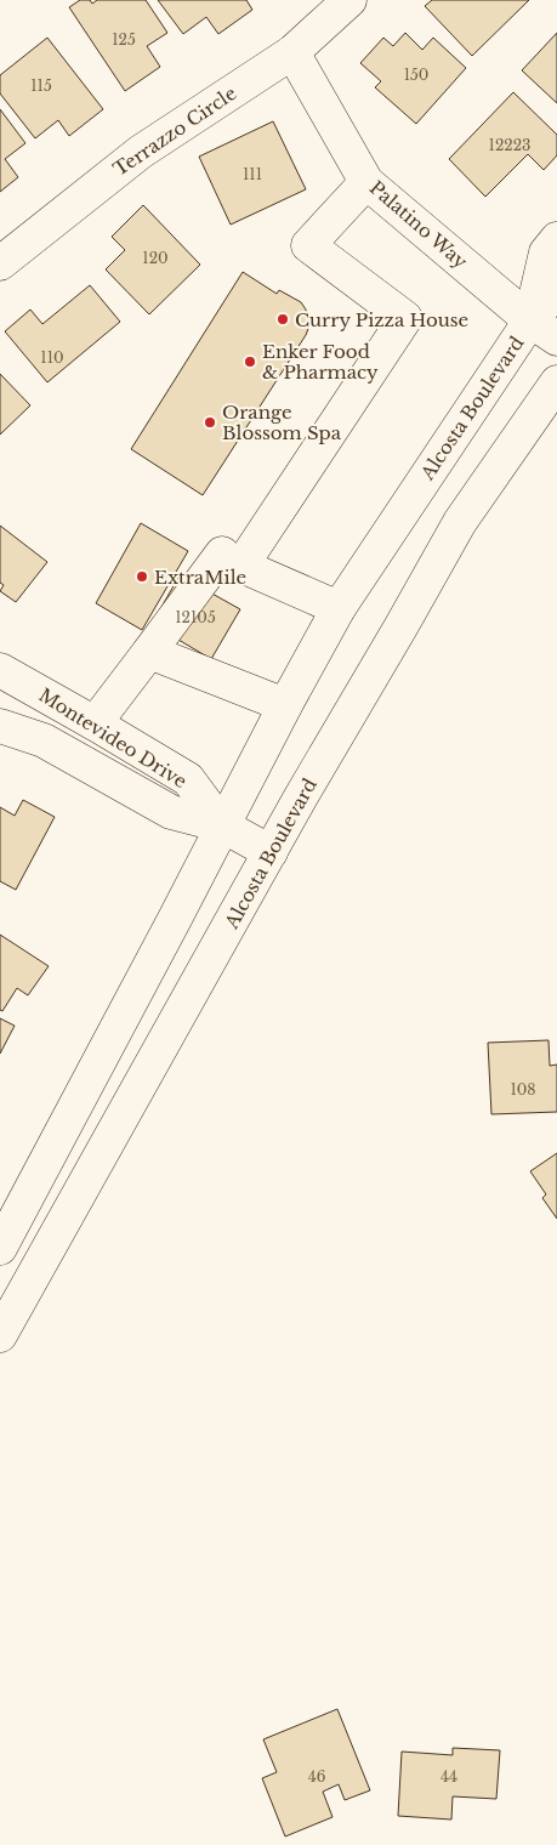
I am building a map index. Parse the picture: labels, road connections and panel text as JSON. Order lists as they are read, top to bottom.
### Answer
{
  "streets": {
    "main road": [
      "Terrazzo Circle",
      "Palatino Way",
      "Alcosta Boulevard",
      "Montevideo Drive"
    ]
  },
  "crossings": [
    ["Terrazzo Circle", "Palatino Way"],
    ["Palatino Way", "Alcosta Boulevard"],
    ["Alcosta Boulevard", "Montevideo Drive"]
  ],
  "places": [
    "Curry Pizza House",
    "Enker Food & Pharmacy",
    "Orange Blossom Spa",
    "ExtraMile"
  ],
  "house_numbers": [
    "125",
    "150",
    "115",
    "12223",
    "111",
    "120",
    "110",
    "12105",
    "108",
    "46",
    "44"
  ]
}
